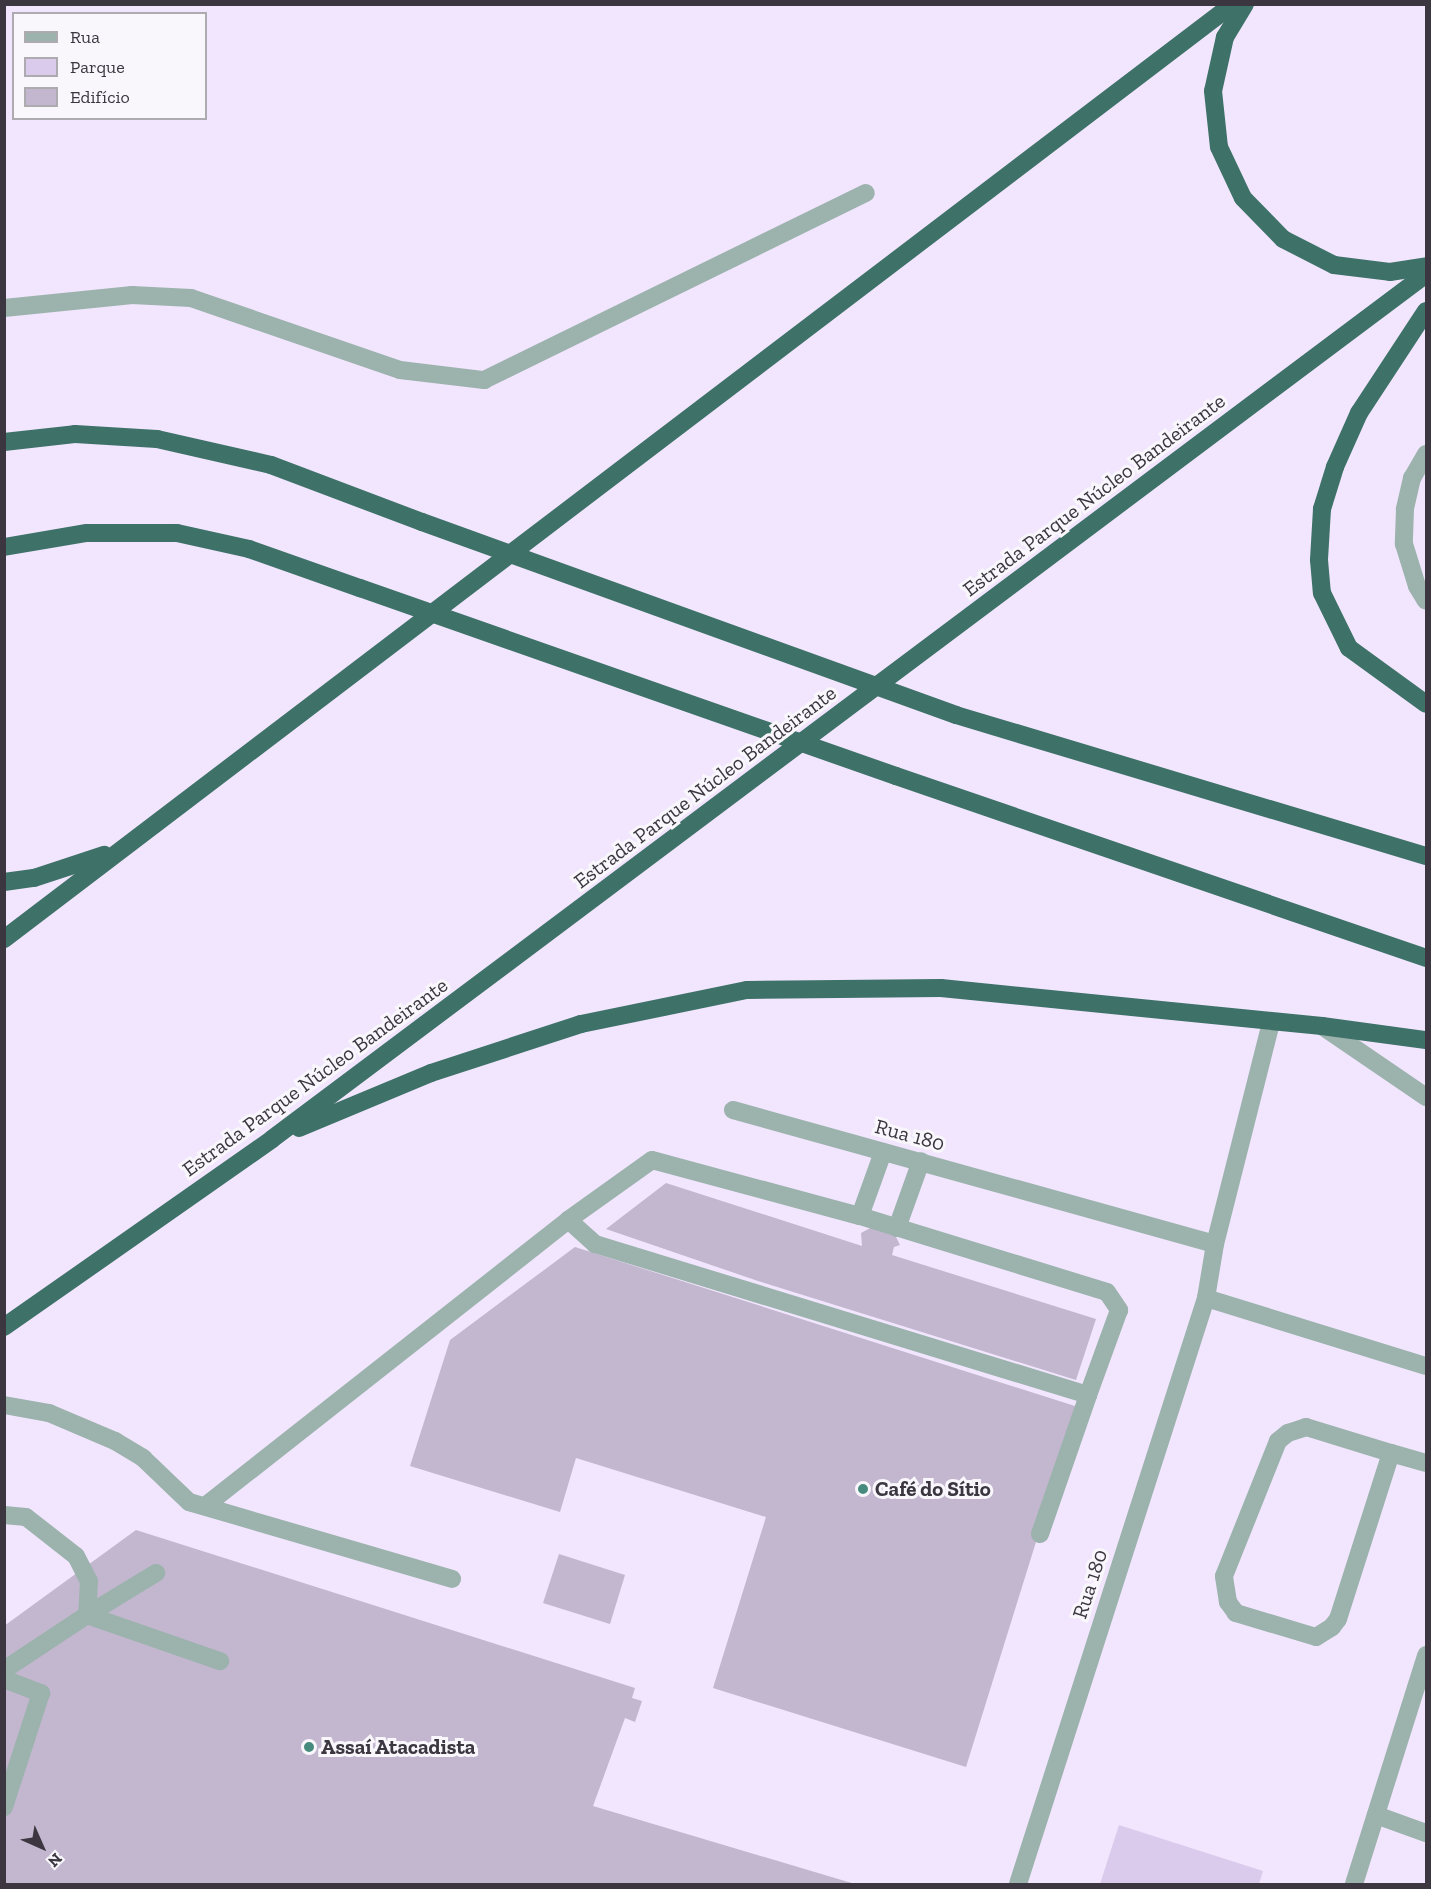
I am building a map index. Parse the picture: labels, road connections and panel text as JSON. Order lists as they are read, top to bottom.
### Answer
{
  "streets": {
    "highway": ["Estrada Parque Núcleo Bandeirante"],
    "street": ["Rua 180"]
  },
  "places": ["Café do Sítio", "Assaí Atacadista"],
  "legend": ["Rua", "Parque", "Edifício"],
  "north": "bottom right"
}
